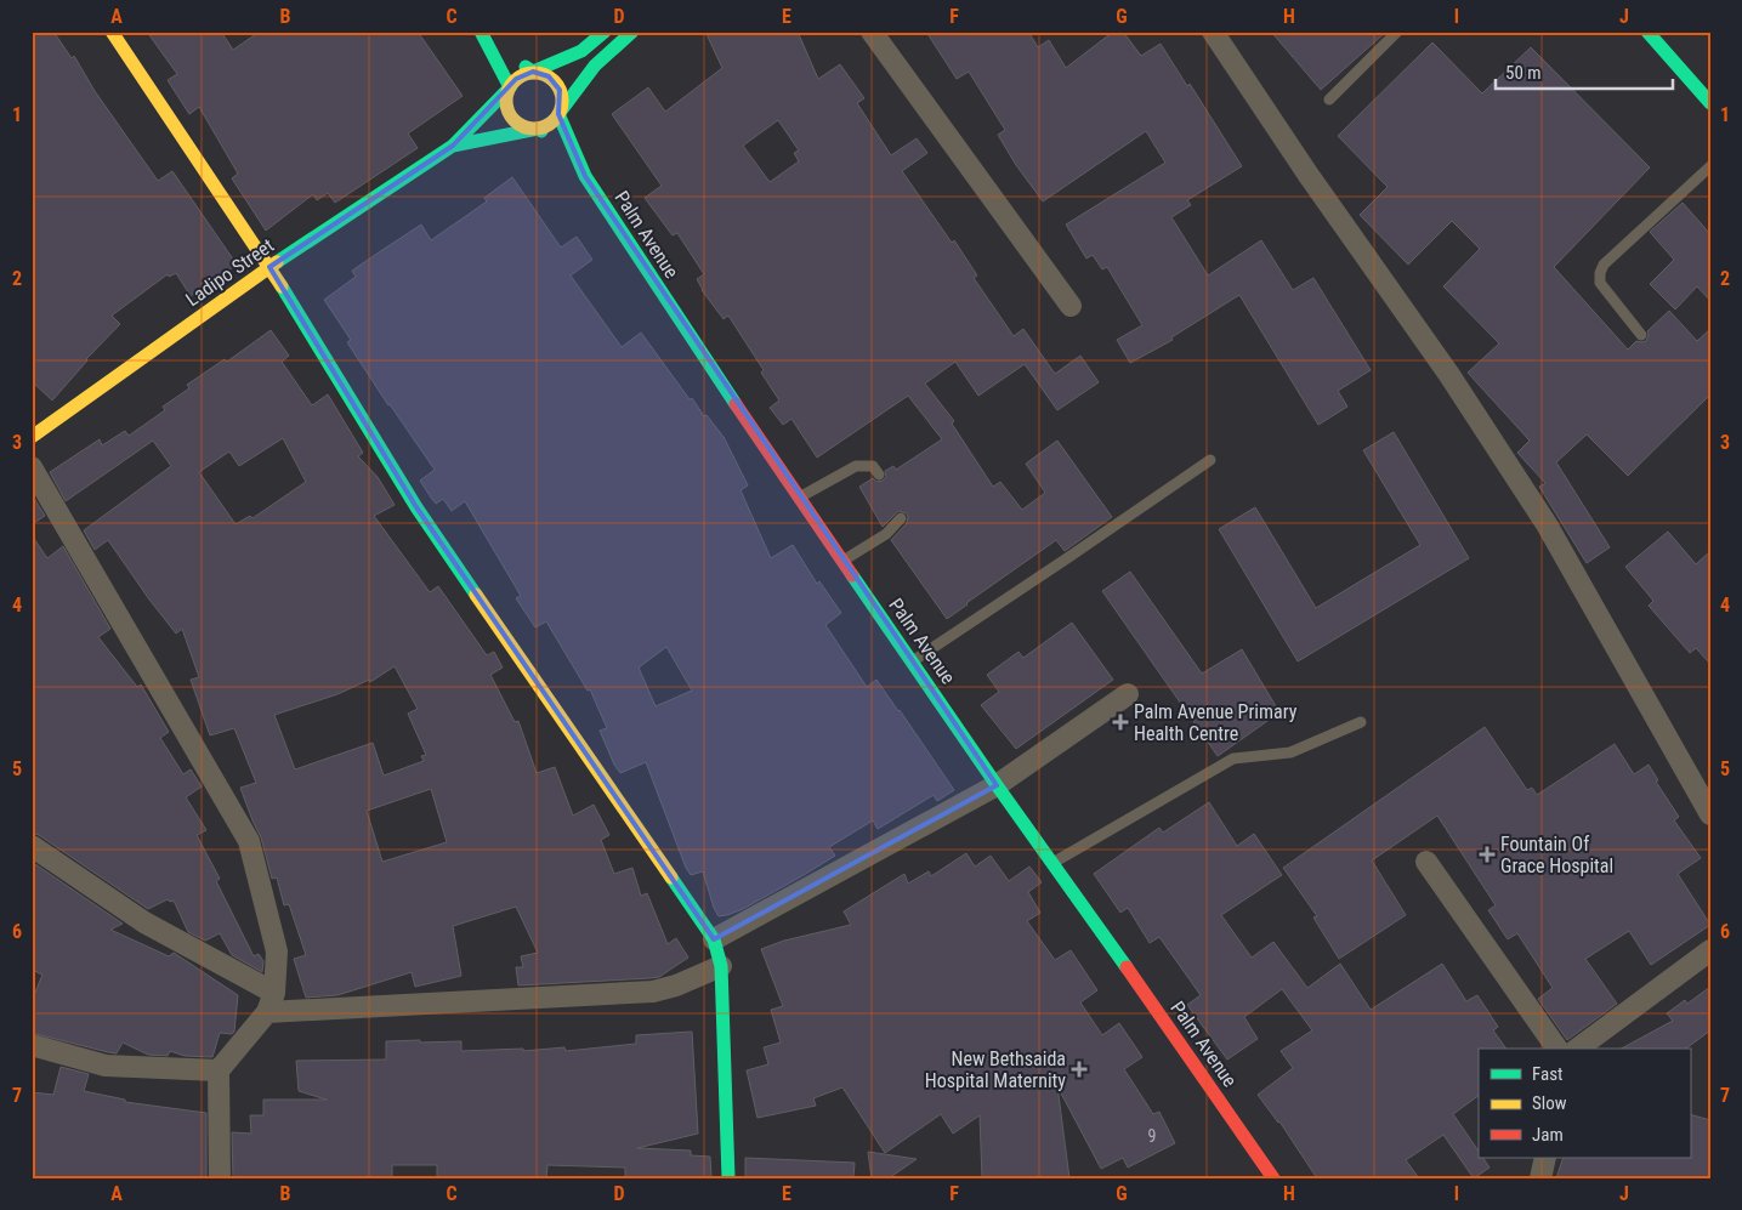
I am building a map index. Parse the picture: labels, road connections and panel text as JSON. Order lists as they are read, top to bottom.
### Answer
{
  "streets": {
    "street": ["Palm Avenue", "Ladipo Street"]
  },
  "crossings": [
    ["Palm Avenue", "Ladipo Street"]
  ],
  "places": {
    "health": ["Palm Avenue Primary Health Centre", "Fountain Of Grace Hospital", "New Bethsaida Hospital Maternity"]
  },
  "house_numbers": ["9"],
  "legend": ["Fast", "Slow", "Jam"],
  "scale_bar": "50 m",
  "grid": {
    "columns": [
      "A",
      "B",
      "C",
      "D",
      "E",
      "F",
      "G",
      "H",
      "I",
      "J"
    ],
    "rows": [
      "1",
      "2",
      "3",
      "4",
      "5",
      "6",
      "7"
    ]
  }
}
